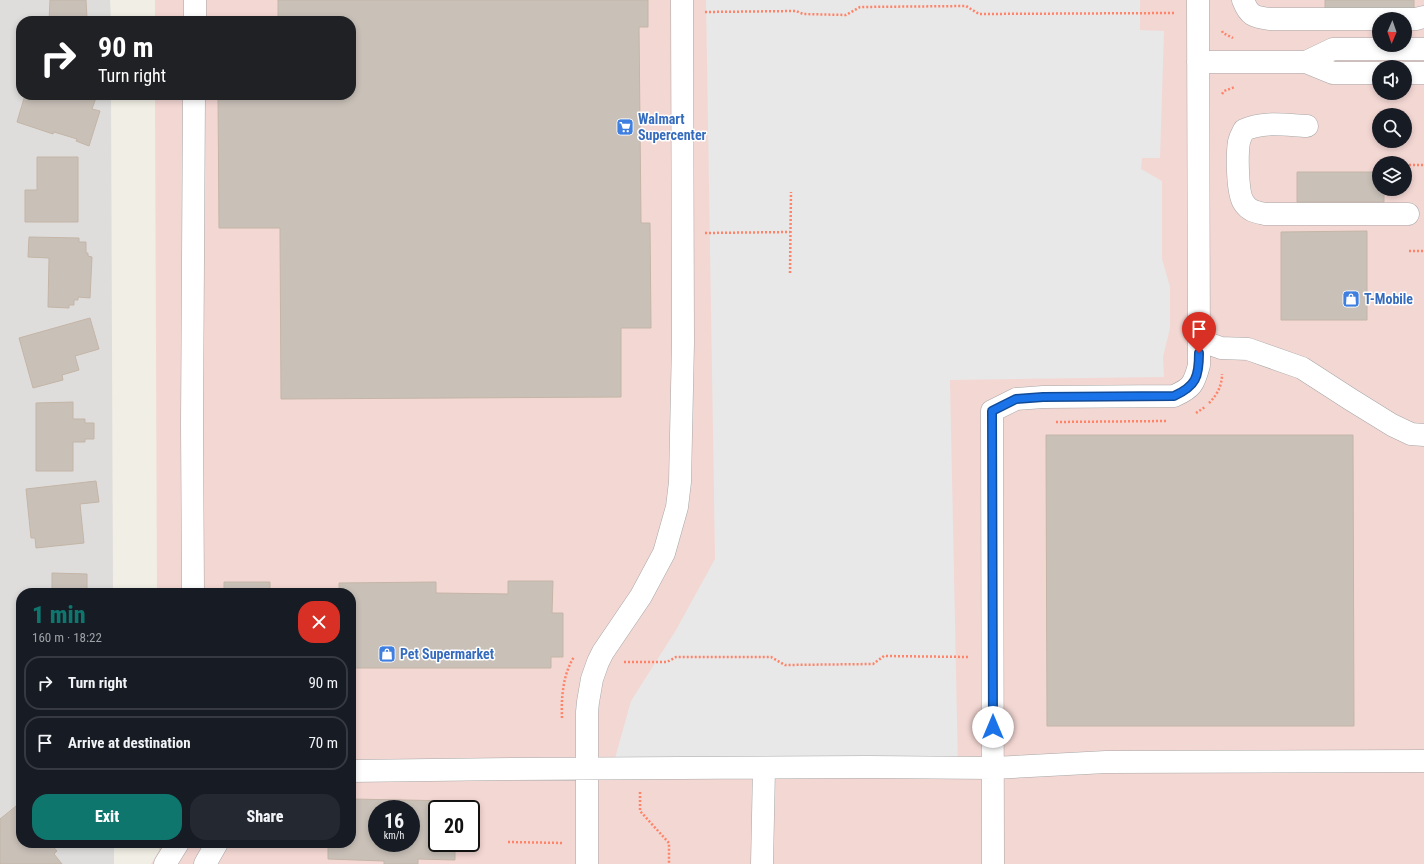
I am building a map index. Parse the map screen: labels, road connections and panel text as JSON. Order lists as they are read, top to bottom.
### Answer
{
  "places": {
    "supermarket": ["Walmart Supercenter"],
    "shop": ["T-Mobile", "Pet Supermarket"]
  },
  "north": "bottom",
  "page": {
    "turn": ["90 m", "Turn right"],
    "heading": ["1 min", "160 m · 18:22"],
    "list": [
      {
        "name": "Turn right",
        "value": "90 m"
      },
      {
        "name": "Arrive at destination",
        "value": "70 m"
      }
    ],
    "buttons": ["Exit", "Share"],
    "speed": "16 km/h",
    "limit": "20"
  }
}
